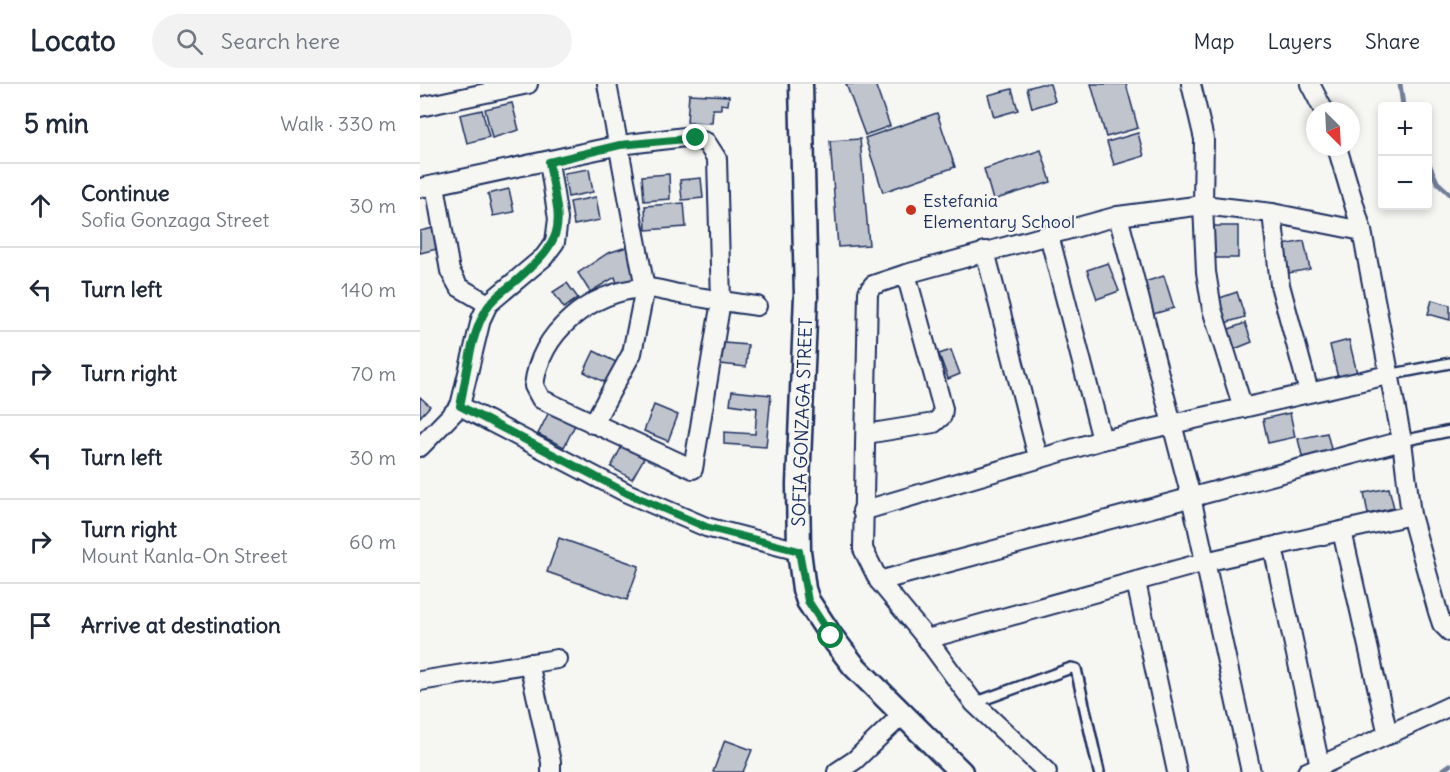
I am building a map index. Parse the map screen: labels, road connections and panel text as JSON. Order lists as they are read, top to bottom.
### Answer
{
  "streets": {
    "street": ["SOFIA GONZAGA STREET"]
  },
  "places": ["Estefania Elementary School"],
  "north": "bottom right",
  "page": {
    "header": "Locato",
    "search": "Search here",
    "nav": ["Map", "Layers", "Share"],
    "heading": ["5 min", "Walk · 330 m"],
    "map_buttons": ["+", "−"],
    "list": [
      ["Continue", "Sofia Gonzaga Street", "30 m"],
      ["Turn left", "140 m"],
      ["Turn right", "70 m"],
      ["Turn left", "30 m"],
      ["Turn right", "Mount Kanla-On Street", "60 m"],
      "Arrive at destination"
    ]
  }
}
